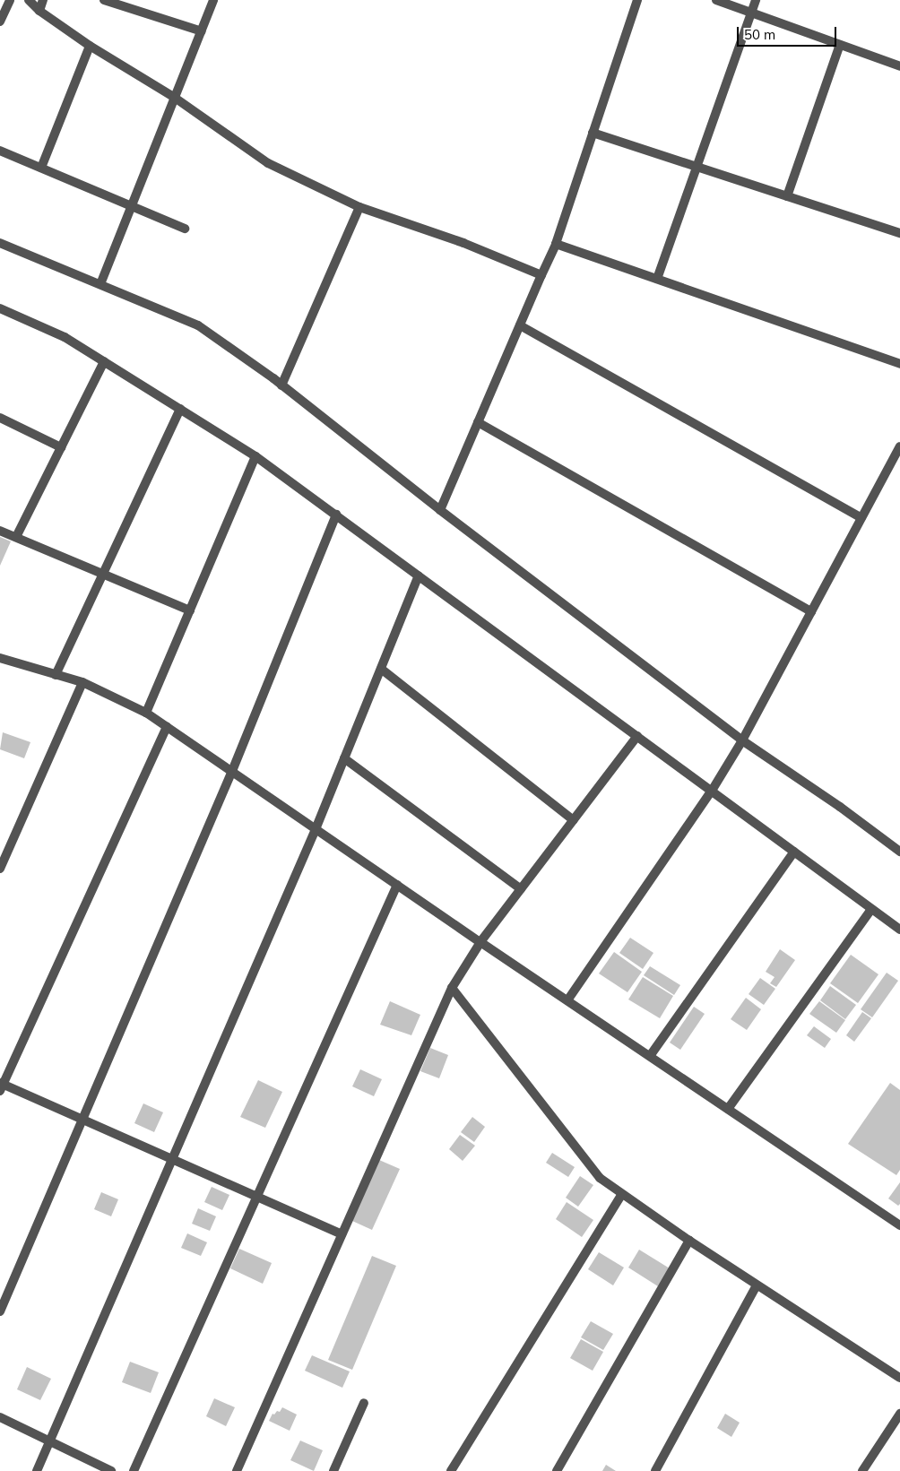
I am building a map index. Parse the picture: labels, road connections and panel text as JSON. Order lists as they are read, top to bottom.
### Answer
{
  "scale_bar": "50 m"
}
